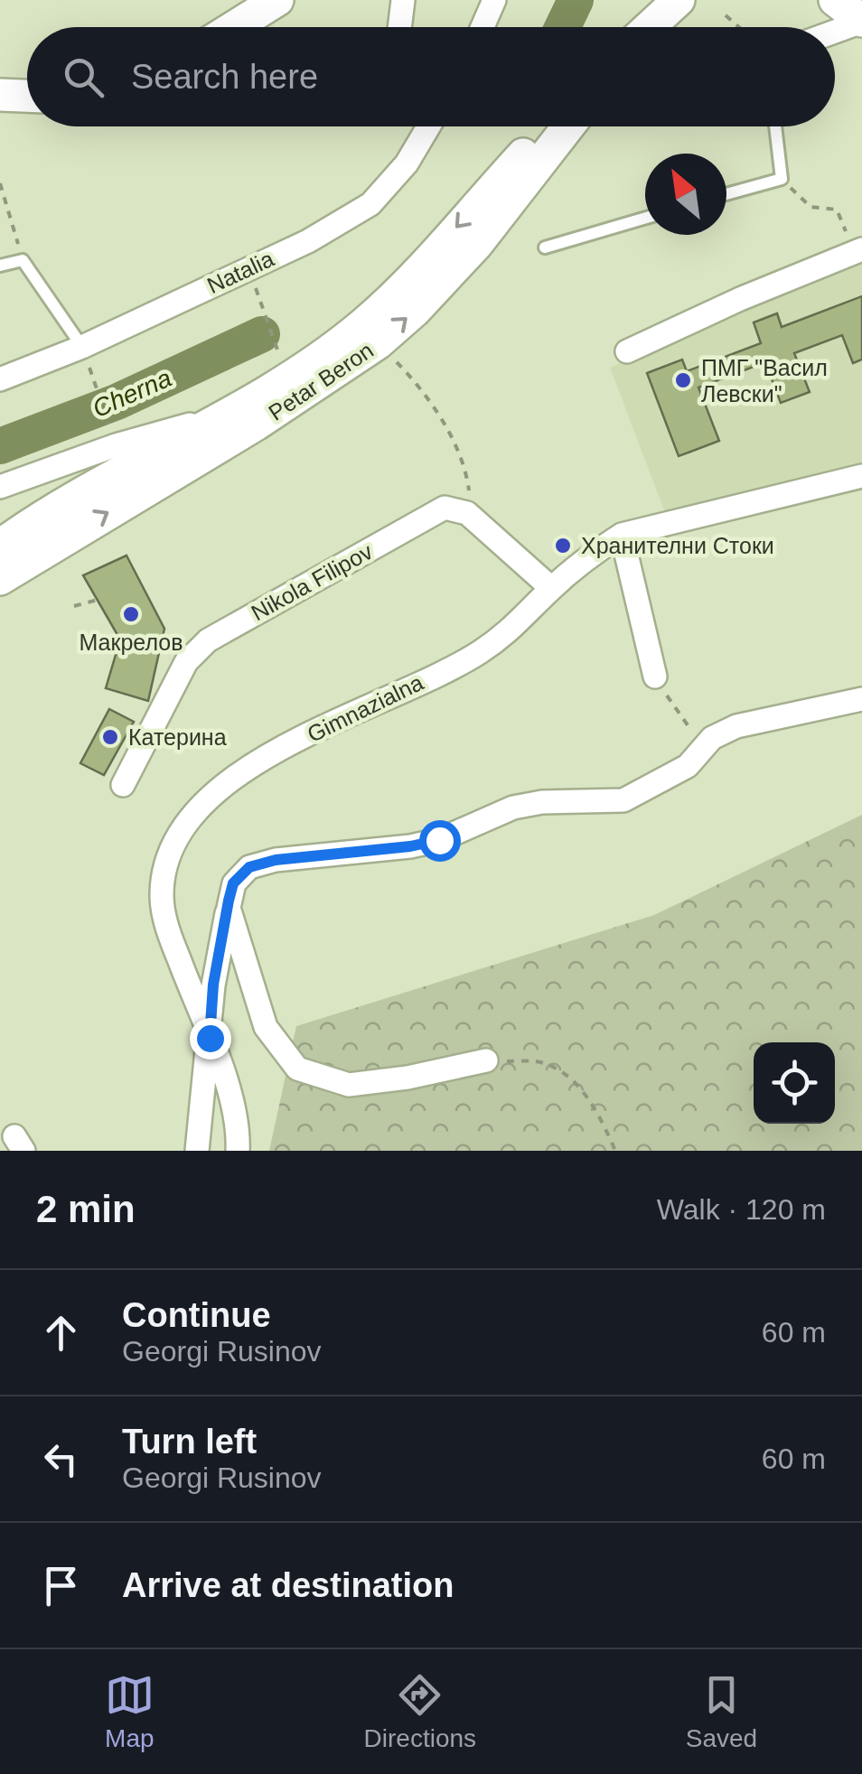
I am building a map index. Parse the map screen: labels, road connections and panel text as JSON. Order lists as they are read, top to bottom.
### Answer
{
  "streets": {
    "main road": ["Petar Beron"],
    "street": ["Natalia", "Nikola Filipov", "Gimnazialna"]
  },
  "water": ["Cherna"],
  "places": [
    "ПМГ \"Васил Левски\"",
    "Хранителни Стоки",
    "Макрелов",
    "Катерина"
  ],
  "north": "top left",
  "page": {
    "search": "Search here",
    "heading": ["2 min", "Walk · 120 m"],
    "list": [
      ["Continue", "Georgi Rusinov", "60 m"],
      ["Turn left", "Georgi Rusinov", "60 m"],
      "Arrive at destination"
    ],
    "nav": ["Map", "Directions", "Saved"]
  }
}
